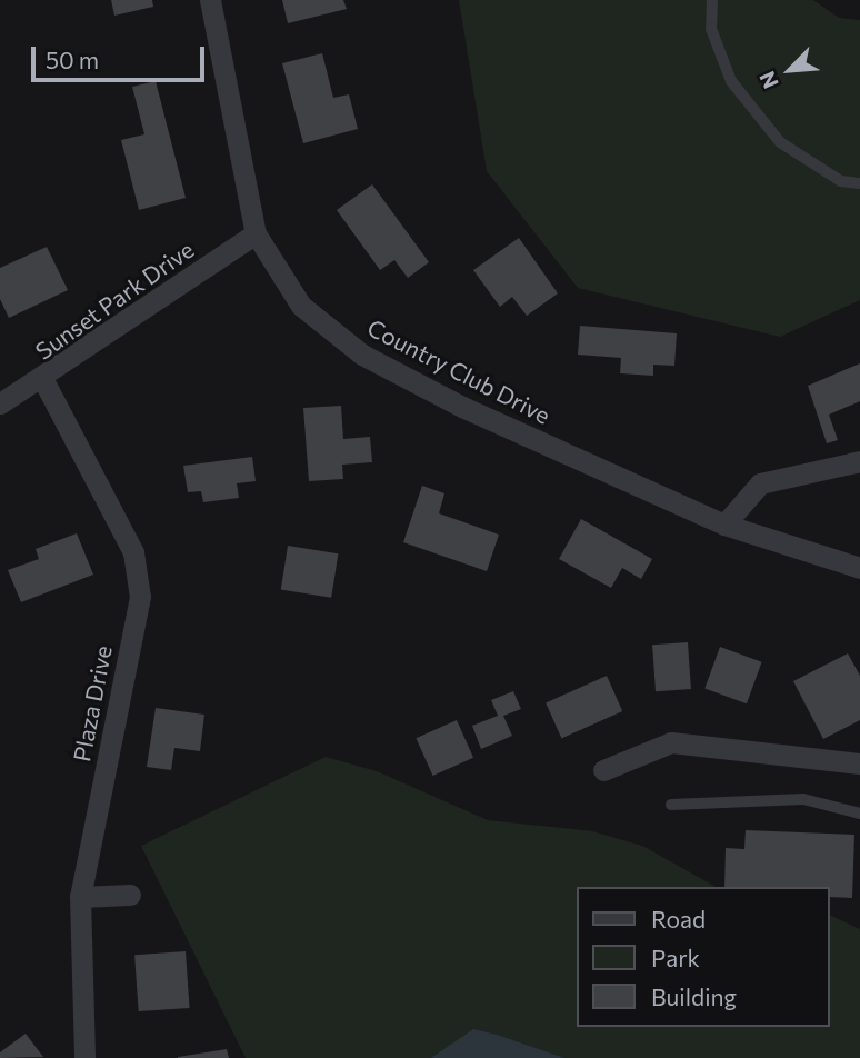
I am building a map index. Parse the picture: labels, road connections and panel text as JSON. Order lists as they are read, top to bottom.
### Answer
{
  "streets": {
    "street": ["Sunset Park Drive", "Country Club Drive", "Plaza Drive"]
  },
  "crossings": [
    ["Sunset Park Drive", "Country Club Drive"],
    ["Sunset Park Drive", "Plaza Drive"]
  ],
  "legend": ["Road", "Park", "Building"],
  "scale_bar": "50 m",
  "north": "bottom left"
}
